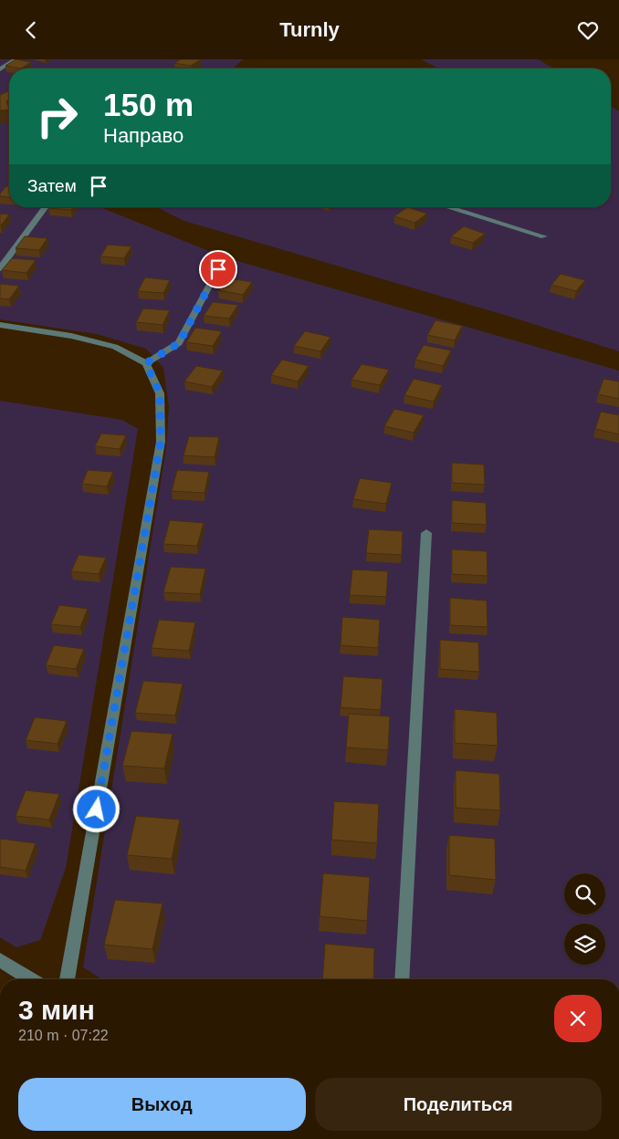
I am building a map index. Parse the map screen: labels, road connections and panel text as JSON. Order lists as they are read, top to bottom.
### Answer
{
  "page": {
    "header": "Turnly",
    "turn": ["150 m", "Направо"],
    "then": "Затем",
    "heading": ["3 мин", "210 m · 07:22"],
    "buttons": ["Выход", "Поделиться"]
  }
}
